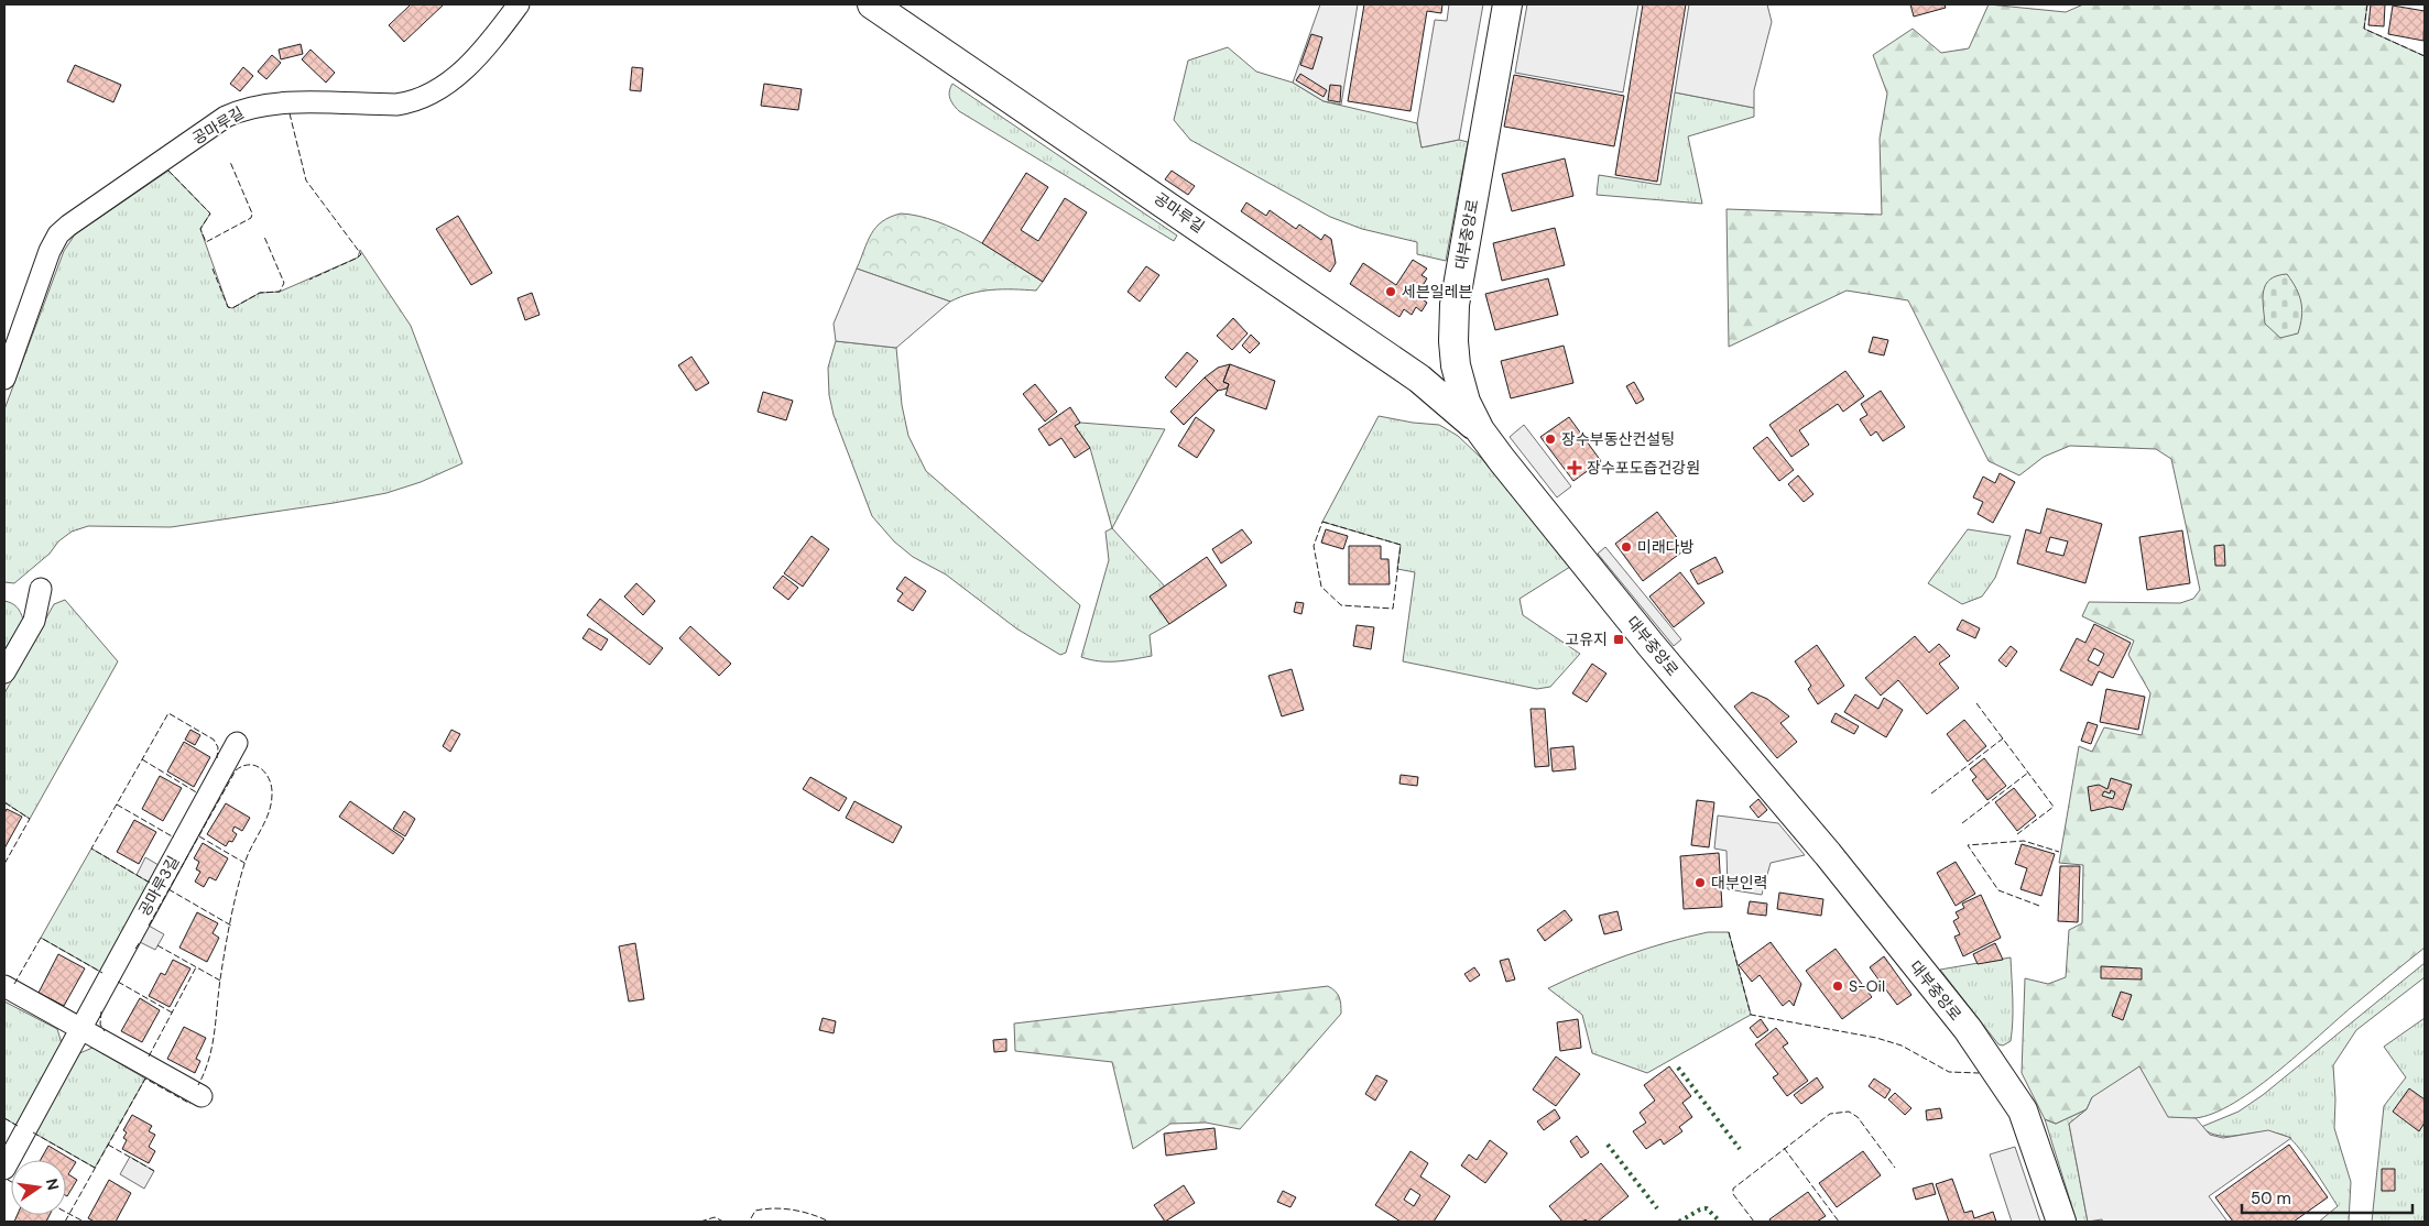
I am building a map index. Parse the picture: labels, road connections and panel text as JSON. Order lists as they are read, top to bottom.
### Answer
{
  "streets": {
    "street": ["공마루길", "대부중앙로", "공마루3길"]
  },
  "crossings": [
    ["공마루길", "대부중앙로"]
  ],
  "places": {
    "other": [
      "세븐일레븐",
      "장수부동산컨설팅",
      "미래다방",
      "대부인력",
      "S-Oil"
    ],
    "health": ["장수포도즙건강원"],
    "transit": ["고유지"]
  },
  "scale_bar": "50 m",
  "north": "right"
}
